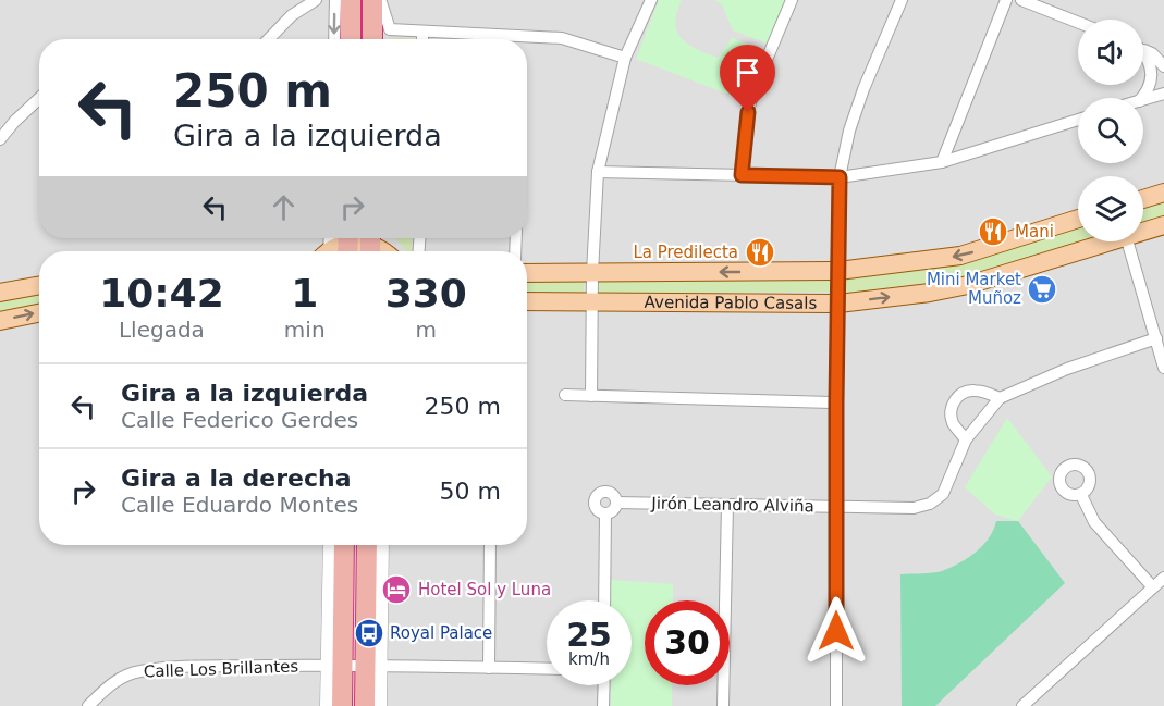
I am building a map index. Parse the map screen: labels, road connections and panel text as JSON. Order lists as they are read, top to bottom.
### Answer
{
  "streets": {
    "main road": ["Avenida Pablo Casals"],
    "street": ["Jirón Leandro Alviña", "Calle Los Brillantes"]
  },
  "places": {
    "restaurant": ["Mani", "La Predilecta"],
    "supermarket": ["Mini Market Muñoz"],
    "hotel": ["Hotel Sol y Luna"],
    "bus stop": ["Royal Palace"]
  },
  "page": {
    "turn": ["250 m", "Gira a la izquierda"],
    "eta": [
      "10:42",
      "Llegada",
      "1",
      "min",
      "330",
      "m"
    ],
    "list": [
      {
        "name": "Gira a la izquierda",
        "note": "Calle Federico Gerdes",
        "value": "250 m"
      },
      {
        "name": "Gira a la derecha",
        "note": "Calle Eduardo Montes",
        "value": "50 m"
      }
    ],
    "speed": "25 km/h",
    "limit": "30"
  }
}
